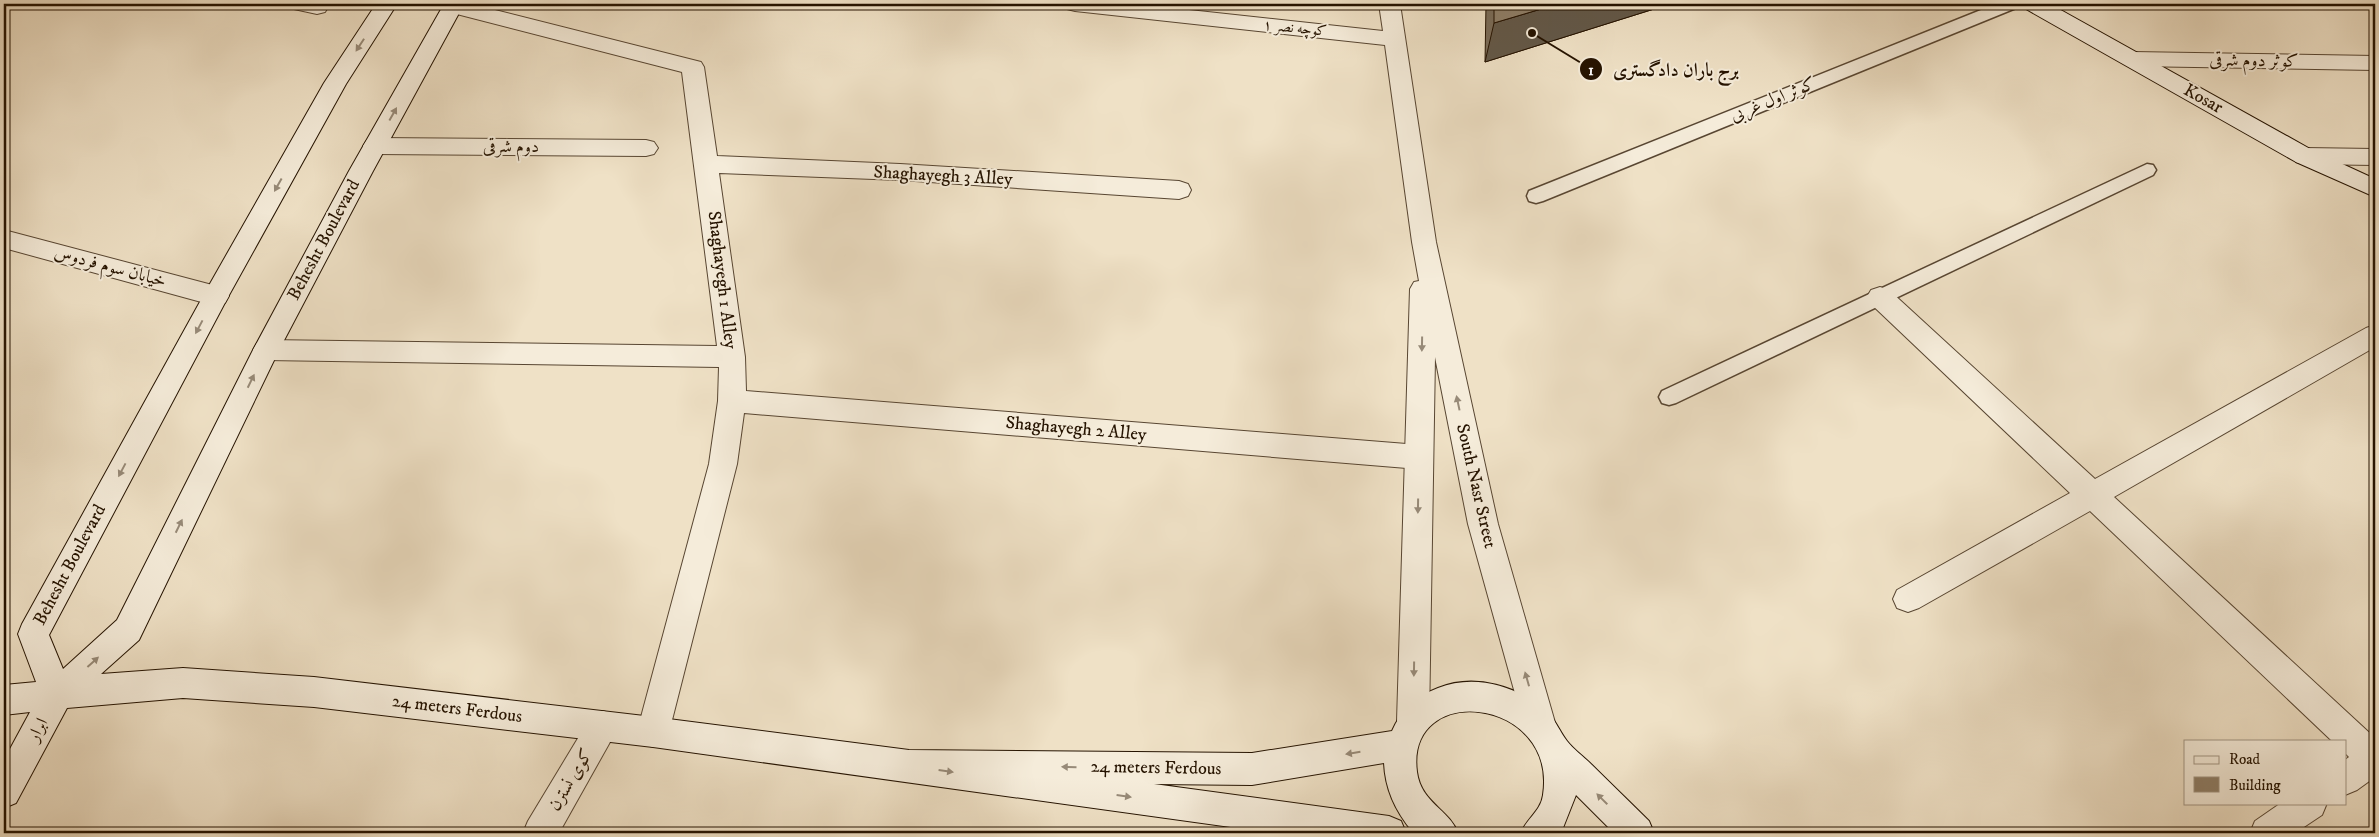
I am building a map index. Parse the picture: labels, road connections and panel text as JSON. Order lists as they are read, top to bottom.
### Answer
{
  "streets": {
    "street": [
      "کوچه نصر ۱",
      "کوثر دوم شرقی",
      "Kosar",
      "دوم شرقی",
      "Shaghayegh 3 Alley",
      "Behesht Boulevard",
      "خیابان سوم فردوس",
      "Shaghayegh 1 Alley",
      "Shaghayegh 2 Alley",
      "South Nasr Street",
      "24 meters Ferdous",
      "ابرار",
      "کوی نسترن"
    ],
    "lane": ["کوثر اول غربی"]
  },
  "crossings": [
    ["کوچه نصر ۱", "South Nasr Street"],
    ["کوثر دوم شرقی", "Kosar"],
    ["دوم شرقی", "Behesht Boulevard"],
    ["Shaghayegh 3 Alley", "Shaghayegh 1 Alley"],
    ["Behesht Boulevard", "خیابان سوم فردوس"],
    ["Behesht Boulevard", "Shaghayegh 1 Alley"],
    ["Behesht Boulevard", "24 meters Ferdous"],
    ["Behesht Boulevard", "ابرار"],
    ["Shaghayegh 1 Alley", "Shaghayegh 2 Alley"],
    ["Shaghayegh 1 Alley", "24 meters Ferdous"],
    ["Shaghayegh 2 Alley", "South Nasr Street"],
    ["South Nasr Street", "24 meters Ferdous"],
    ["24 meters Ferdous", "ابرار"],
    ["24 meters Ferdous", "کوی نسترن"]
  ],
  "places": ["برج باران دادگستری"],
  "legend": ["Road", "Building"]
}
